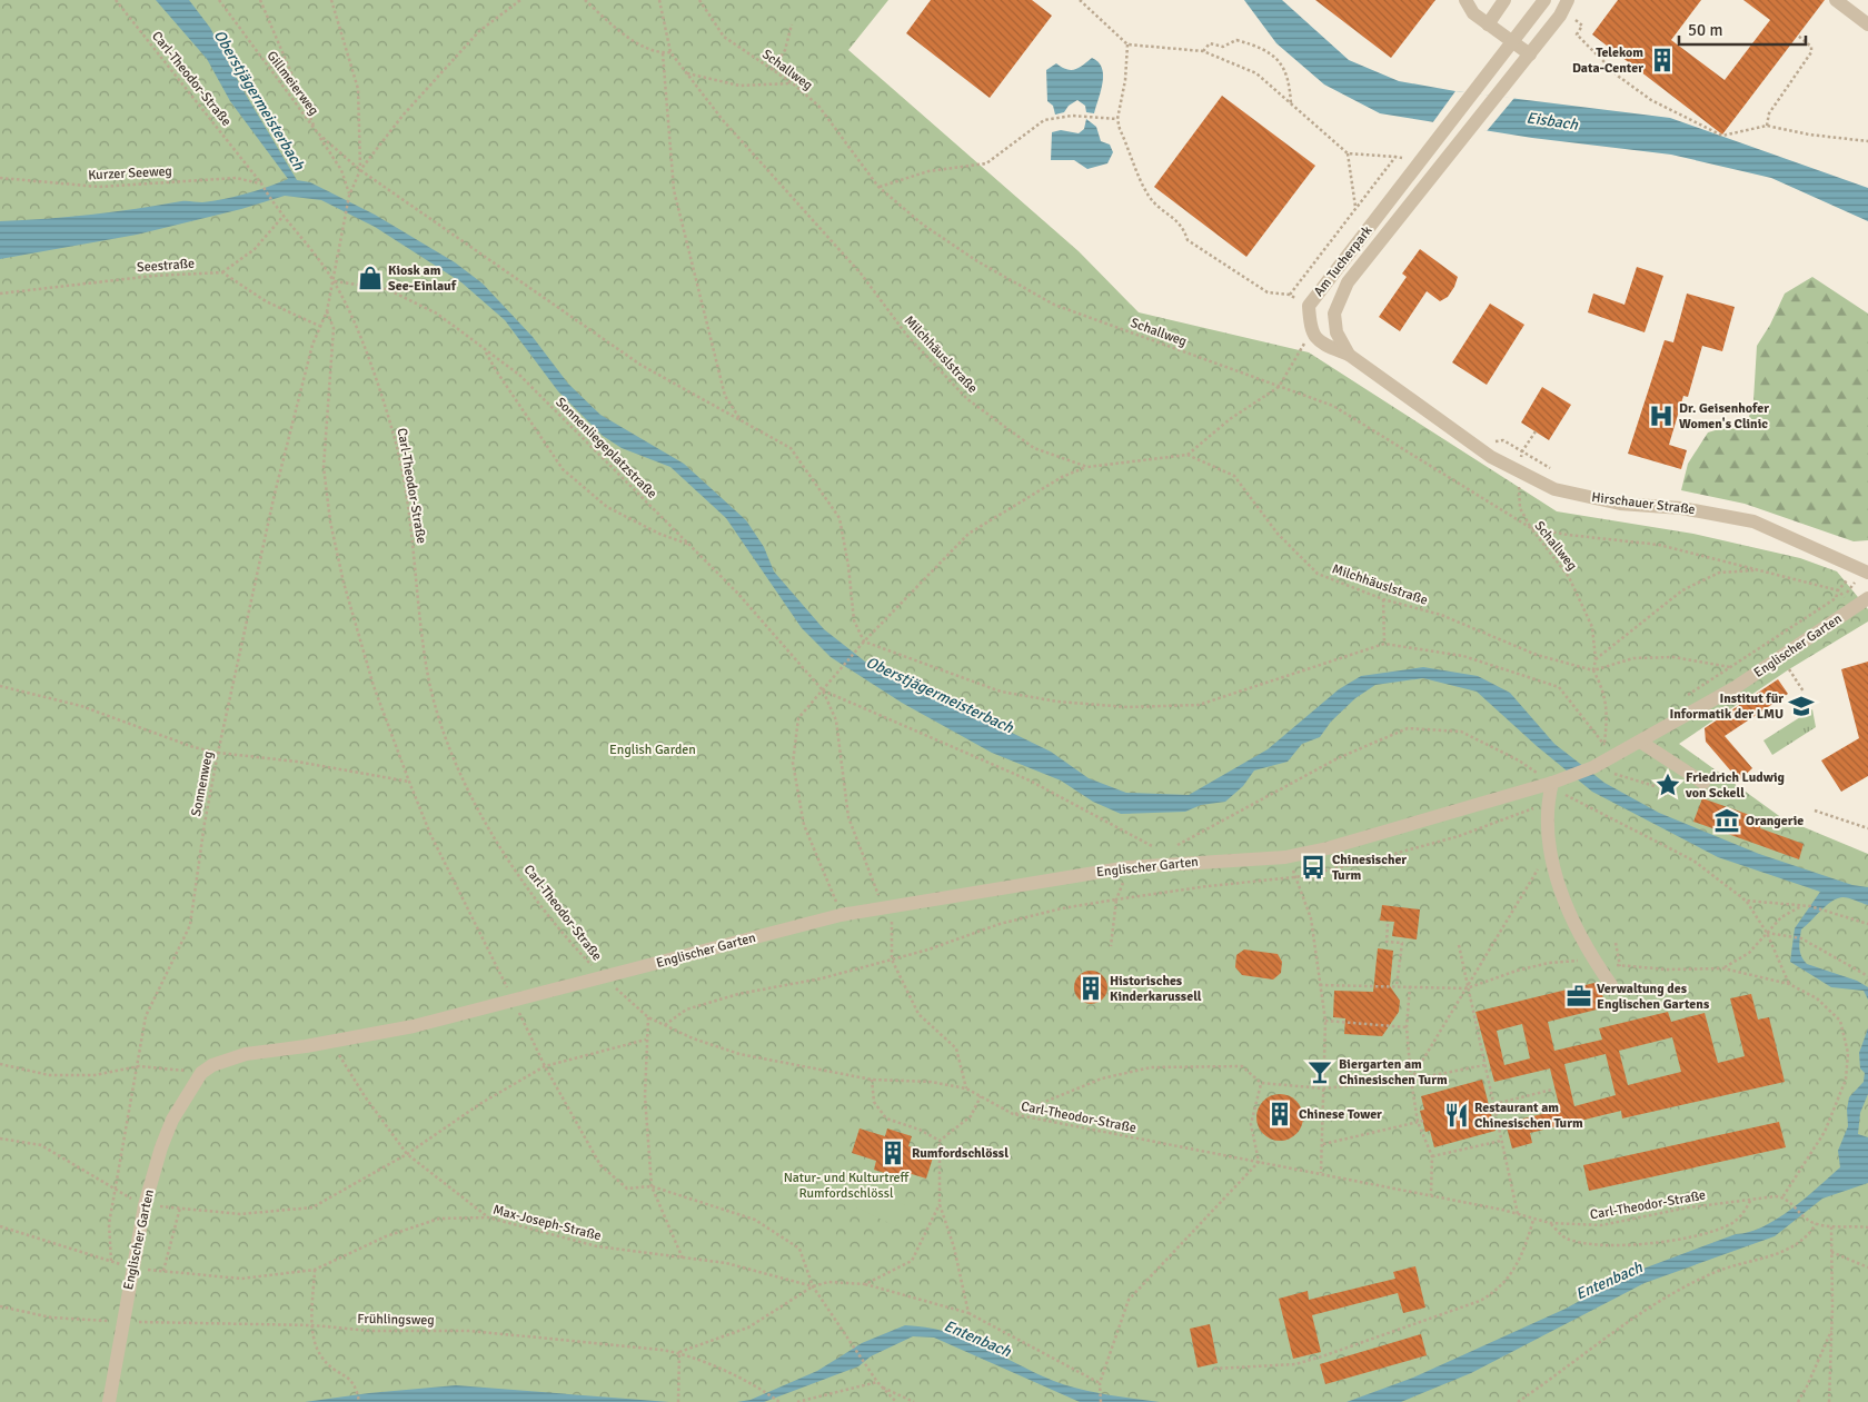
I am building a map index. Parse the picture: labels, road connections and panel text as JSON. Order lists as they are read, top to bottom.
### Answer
{
  "streets": {
    "street": ["Am Tucherpark", "Hirschauer Straße", "Englischer Garten"],
    "path": [
      "Schallweg",
      "Carl-Theodor-Straße",
      "Gillmeierweg",
      "Kurzer Seeweg",
      "Seestraße",
      "Milchhäuslstraße",
      "Sonnenliegeplatzstraße",
      "Sonnenweg",
      "Max-Joseph-Straße",
      "Frühlingsweg"
    ]
  },
  "crossings": [
    ["Schallweg", "Milchhäuslstraße"],
    ["Carl-Theodor-Straße", "Kurzer Seeweg"],
    ["Carl-Theodor-Straße", "Sonnenliegeplatzstraße"],
    ["Carl-Theodor-Straße", "Englischer Garten"],
    ["Am Tucherpark", "Hirschauer Straße"],
    ["Englischer Garten", "Max-Joseph-Straße"],
    ["Englischer Garten", "Frühlingsweg"],
    ["Sonnenweg", "Max-Joseph-Straße"]
  ],
  "water": ["Oberstjägermeisterbach", "Eisbach", "Entenbach"],
  "parks": ["English Garden", "Natur- und Kulturtreff Rumfordschlössl"],
  "places": {
    "building": [
      "Telekom Data-Center",
      "Historisches Kinderkarussell",
      "Chinese Tower",
      "Rumfordschlössl"
    ],
    "shop": ["Kiosk am See-Einlauf"],
    "hospital": ["Dr. Geisenhofer Women's Clinic"],
    "school or university": ["Institut für Informatik der LMU"],
    "place": ["Friedrich Ludwig von Sckell"],
    "museum": ["Orangerie"],
    "bus stop": ["Chinesischer Turm"],
    "office": ["Verwaltung des Englischen Gartens"],
    "bar": ["Biergarten am Chinesischen Turm"],
    "restaurant": ["Restaurant am Chinesischen Turm"]
  },
  "scale_bar": "50 m"
}
